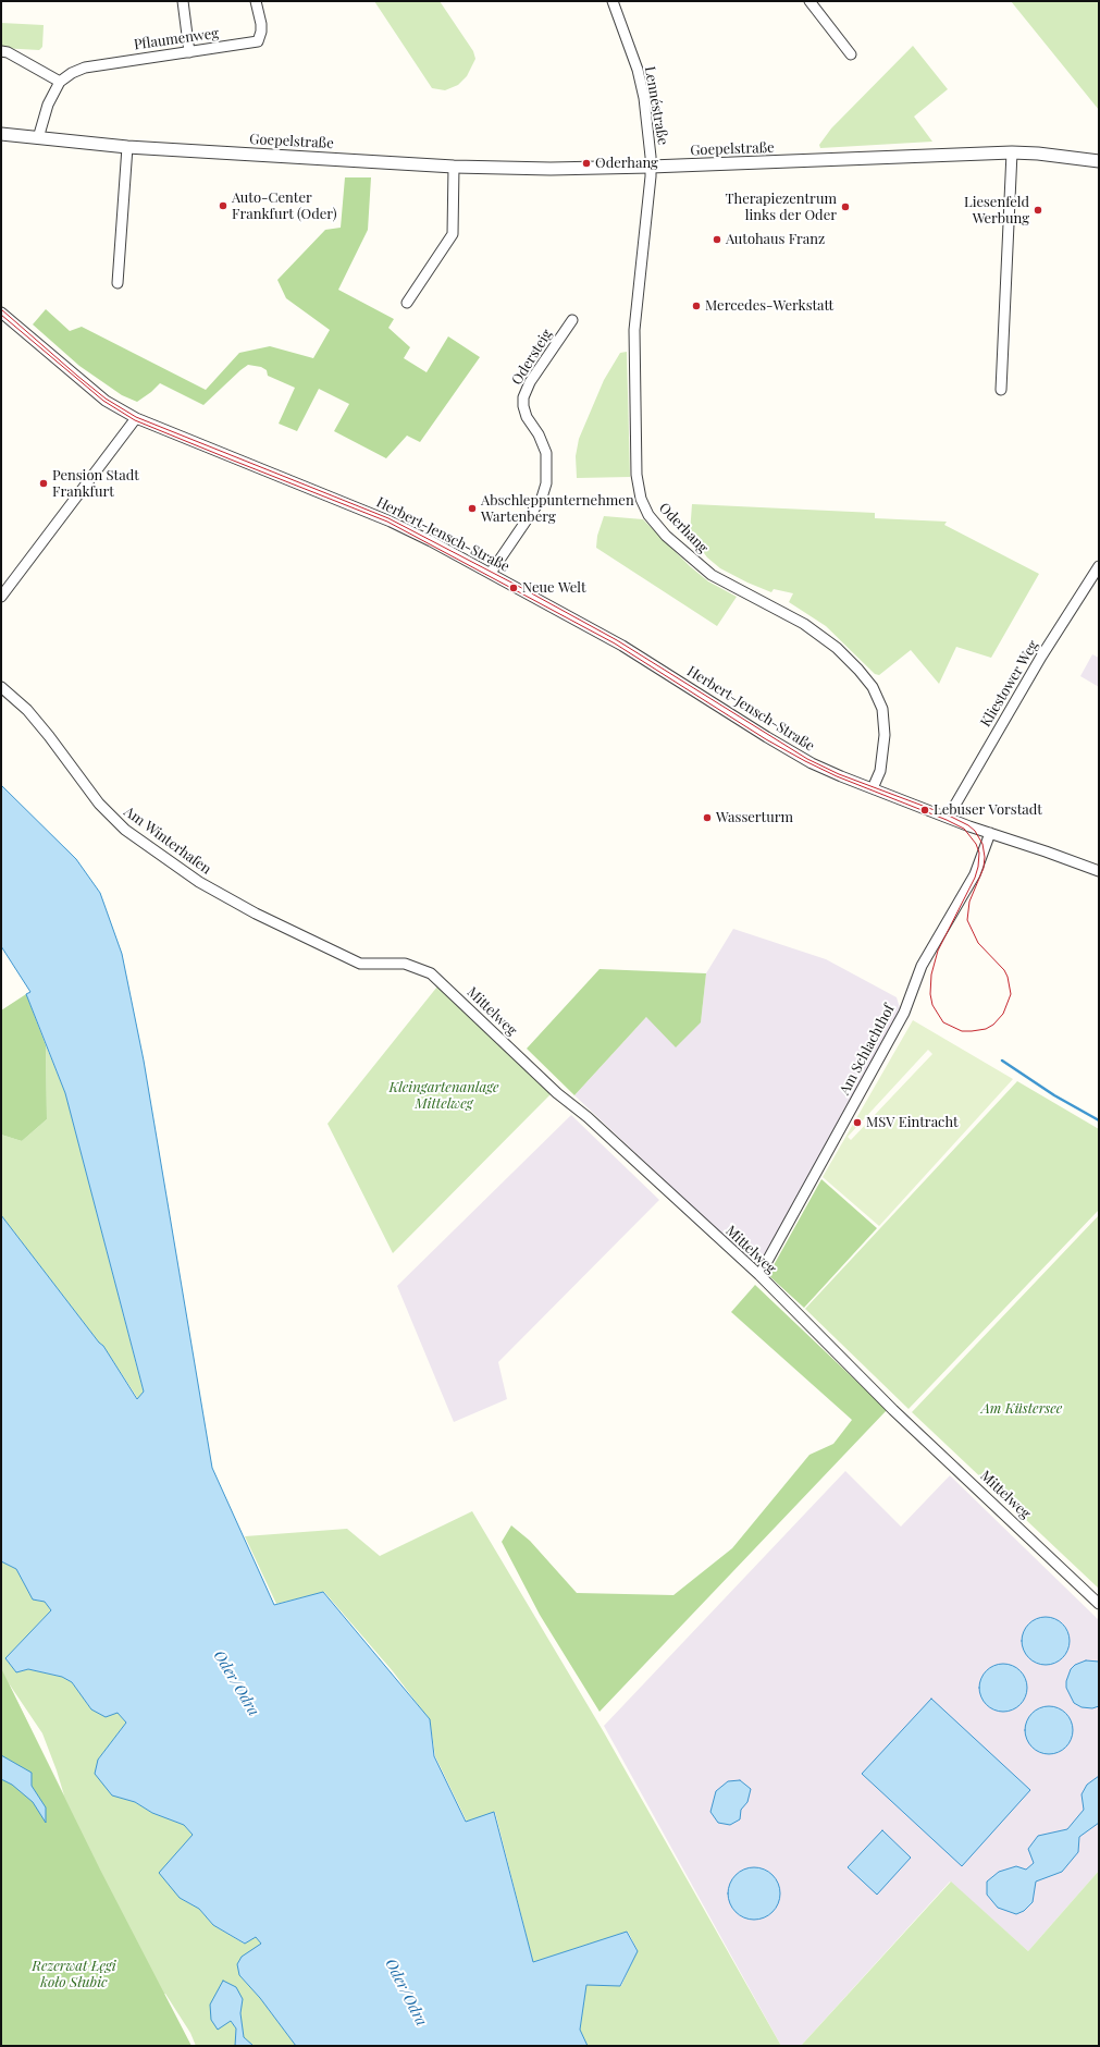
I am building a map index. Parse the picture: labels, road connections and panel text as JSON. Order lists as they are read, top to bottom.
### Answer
{
  "streets": {
    "street": [
      "Pflaumenweg",
      "Lennéstraße",
      "Goepelstraße",
      "Odersteig",
      "Oderhang",
      "Herbert-Jensch-Straße",
      "Kliestower Weg",
      "Am Winterhafen",
      "Mittelweg",
      "Am Schlachthof"
    ]
  },
  "crossings": [
    ["Lennéstraße", "Goepelstraße"],
    ["Lennéstraße", "Oderhang"],
    ["Goepelstraße", "Oderhang"],
    ["Odersteig", "Herbert-Jensch-Straße"],
    ["Oderhang", "Herbert-Jensch-Straße"],
    ["Herbert-Jensch-Straße", "Kliestower Weg"],
    ["Herbert-Jensch-Straße", "Am Schlachthof"],
    ["Am Winterhafen", "Mittelweg"],
    ["Mittelweg", "Am Schlachthof"]
  ],
  "water": ["Oder/Odra"],
  "parks": ["Kleingartenanlage Mittelweg", "Am Küstersee", "Rezerwat Łęgi koło Słubic"],
  "places": [
    "Oderhang",
    "Auto-Center Frankfurt (Oder)",
    "Therapiezentrum links der Oder",
    "Liesenfeld Werbung",
    "Autohaus Franz",
    "Mercedes-Werkstatt",
    "Pension Stadt Frankfurt",
    "Abschleppunternehmen Wartenberg",
    "Neue Welt",
    "Lebuser Vorstadt",
    "Wasserturm",
    "MSV Eintracht"
  ]
}
